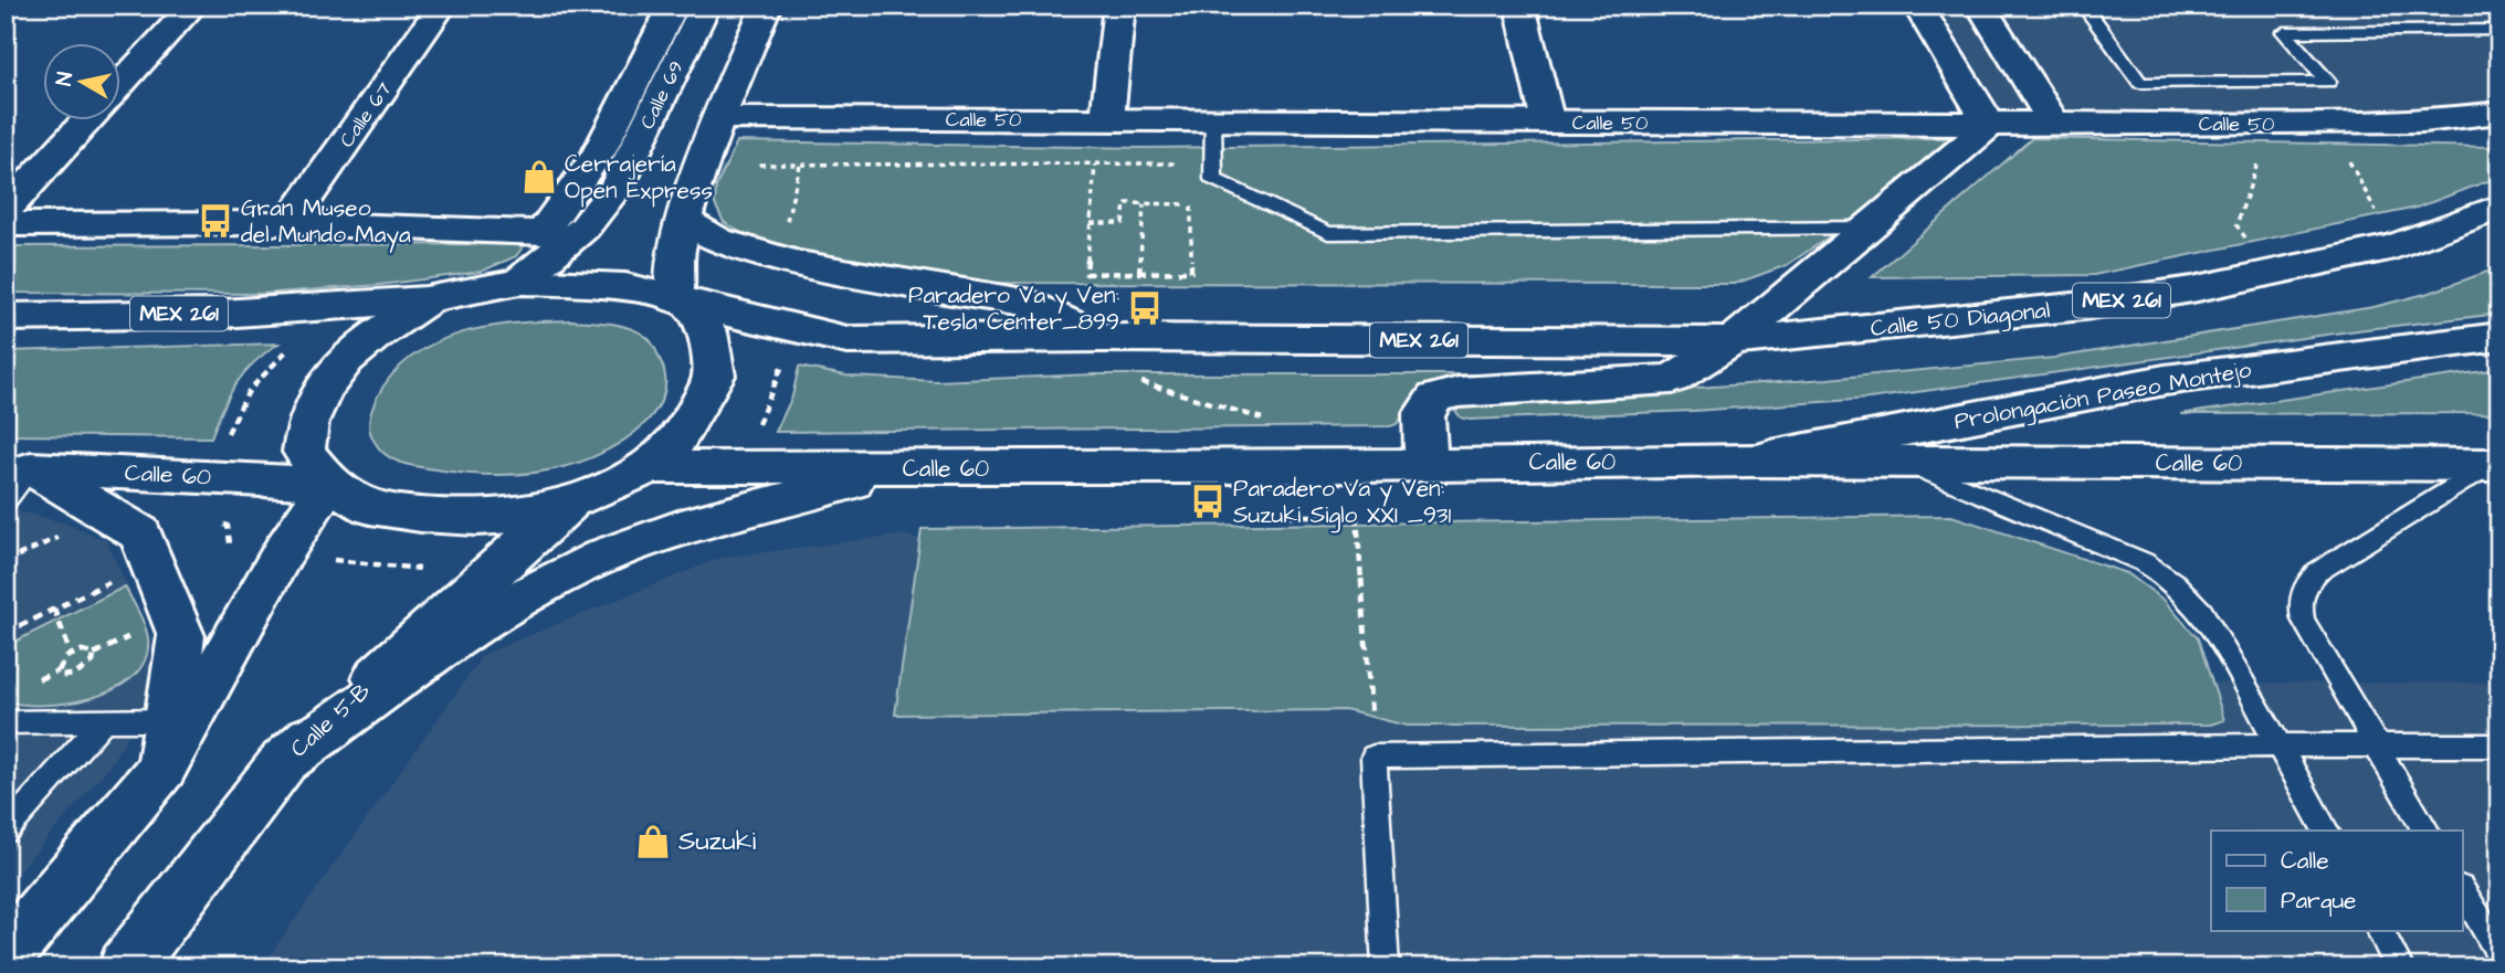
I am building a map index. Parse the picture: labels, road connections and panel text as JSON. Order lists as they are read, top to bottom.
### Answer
{
  "streets": {
    "main road": [
      "Calle 69",
      "Calle 67",
      "Calle 50",
      "MEX 261",
      "Calle 50 Diagonal",
      "Prolongación Paseo Montejo",
      "Calle 60",
      "Calle 5-B"
    ]
  },
  "crossings": [
    ["Calle 69", "Calle 67"],
    ["MEX 261", "Calle 50 Diagonal"],
    ["Prolongación Paseo Montejo", "Calle 60"]
  ],
  "places": {
    "shop": ["Cerrajería Open Express", "Suzuki"],
    "bus stop": ["Gran Museo del Mundo Maya", "Paradero Va y Ven: Tesla Center_899", "Paradero Va y Ven: Suzuki Siglo XXI _931"]
  },
  "legend": ["Calle", "Parque"],
  "north": "left"
}
